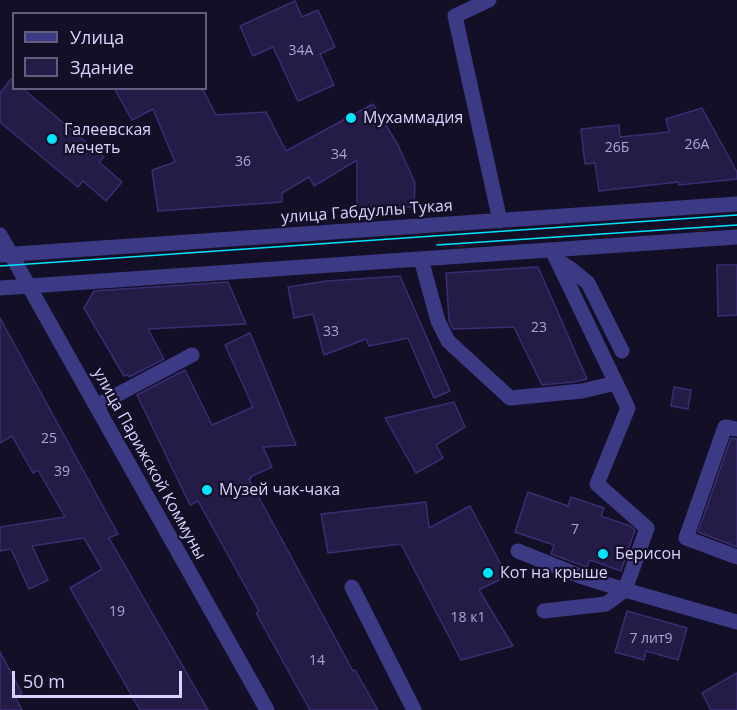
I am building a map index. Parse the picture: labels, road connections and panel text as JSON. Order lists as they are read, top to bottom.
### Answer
{
  "streets": {
    "street": ["улица Габдуллы Тукая", "улица Парижской Коммуны"]
  },
  "crossings": [
    ["улица Габдуллы Тукая", "улица Парижской Коммуны"]
  ],
  "places": [
    "Мухаммадия",
    "Галеевская мечеть",
    "Музей чак-чака",
    "Берисон",
    "Кот на крыше"
  ],
  "house_numbers": [
    "34А",
    "26А",
    "26Б",
    "34",
    "36",
    "23",
    "33",
    "25",
    "39",
    "7",
    "19",
    "18 к1",
    "7 лит9",
    "14"
  ],
  "legend": ["Улица", "Здание"],
  "scale_bar": "50 m"
}
